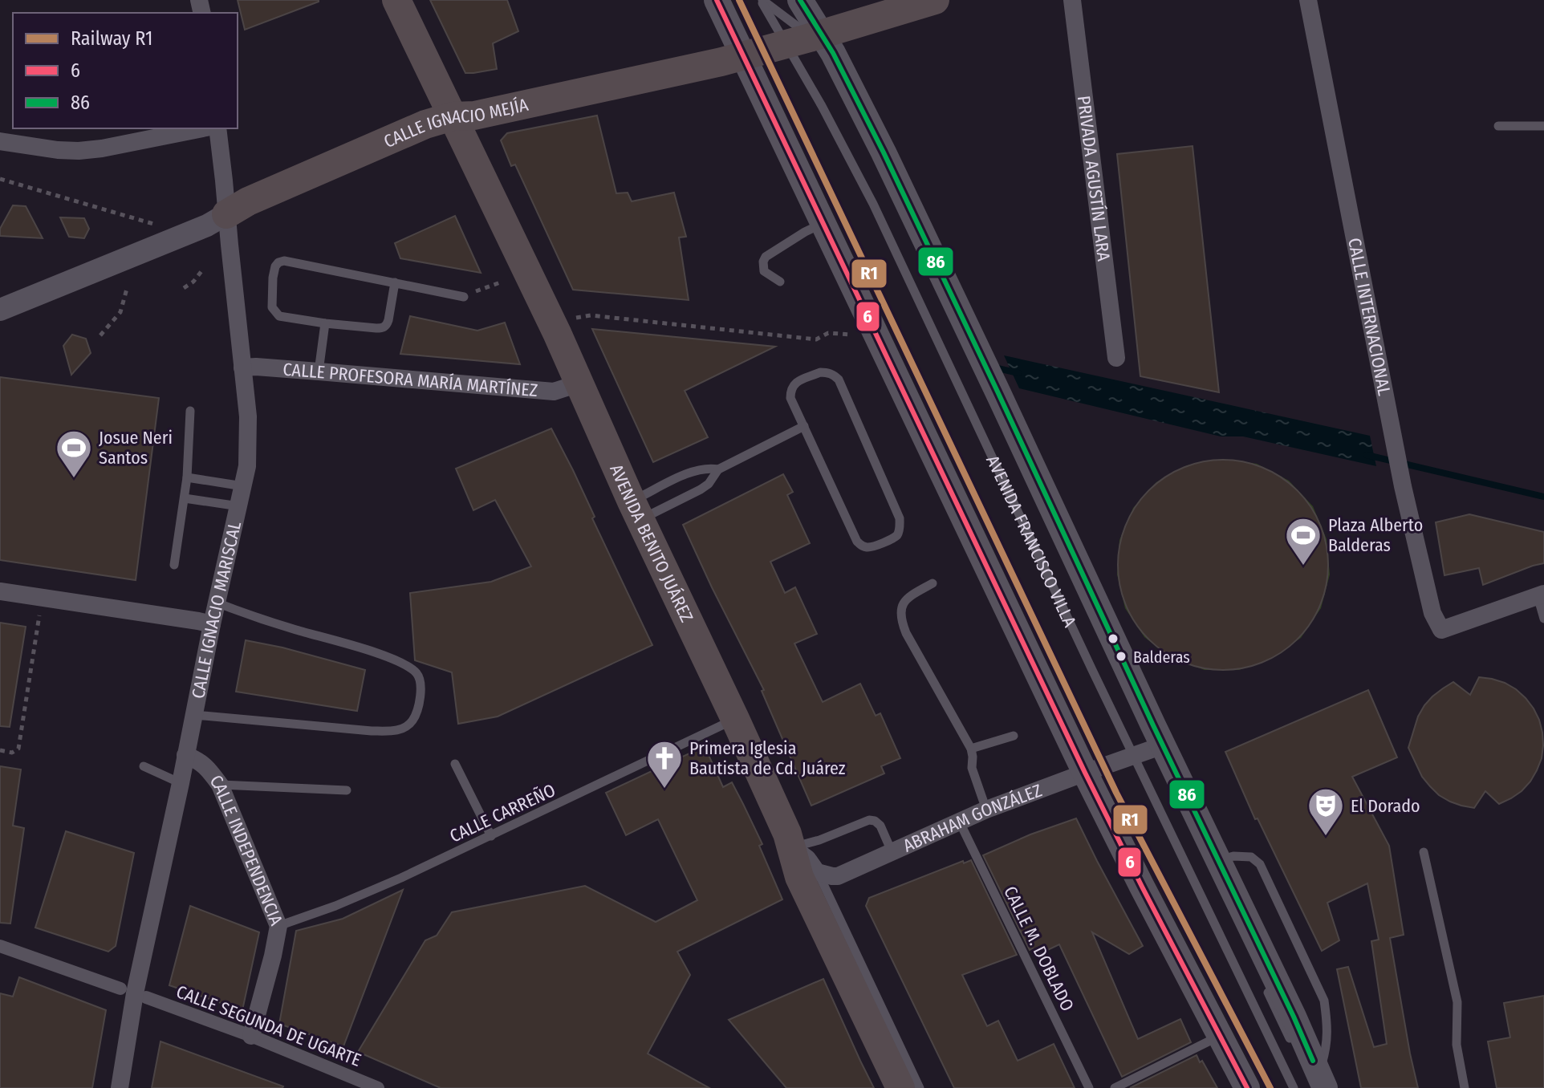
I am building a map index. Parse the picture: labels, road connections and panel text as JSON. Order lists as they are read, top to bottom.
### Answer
{
  "streets": {
    "main road": ["CALLE IGNACIO MEJÍA", "AVENIDA FRANCISCO VILLA", "AVENIDA BENITO JUÁREZ"],
    "street": [
      "PRIVADA AGUSTÍN LARA",
      "CALLE INTERNACIONAL",
      "CALLE PROFESORA MARÍA MARTÍNEZ",
      "CALLE IGNACIO MARISCAL",
      "ABRAHAM GONZÁLEZ",
      "CALLE INDEPENDENCIA",
      "CALLE SEGUNDA DE UGARTE"
    ],
    "lane": ["CALLE CARREÑO", "CALLE M. DOBLADO"]
  },
  "crossings": [
    ["CALLE IGNACIO MEJÍA", "AVENIDA FRANCISCO VILLA"],
    ["CALLE IGNACIO MEJÍA", "AVENIDA BENITO JUÁREZ"],
    ["CALLE IGNACIO MEJÍA", "CALLE IGNACIO MARISCAL"],
    ["CALLE PROFESORA MARÍA MARTÍNEZ", "AVENIDA BENITO JUÁREZ"],
    ["CALLE PROFESORA MARÍA MARTÍNEZ", "CALLE IGNACIO MARISCAL"],
    ["AVENIDA FRANCISCO VILLA", "ABRAHAM GONZÁLEZ"],
    ["AVENIDA BENITO JUÁREZ", "CALLE CARREÑO"],
    ["CALLE IGNACIO MARISCAL", "CALLE INDEPENDENCIA"],
    ["CALLE CARREÑO", "CALLE INDEPENDENCIA"],
    ["ABRAHAM GONZÁLEZ", "CALLE M. DOBLADO"],
    ["CALLE INDEPENDENCIA", "CALLE SEGUNDA DE UGARTE"]
  ],
  "places": {
    "sports": ["Josue Neri Santos", "Plaza Alberto Balderas"],
    "other": ["Balderas"],
    "church": ["Primera Iglesia Bautista de Cd. Juárez"],
    "theatre": ["El Dorado"]
  },
  "lines": ["rail line R1", "transit line 6", "transit line 86"],
  "legend": ["Railway R1", "6", "86"]
}
